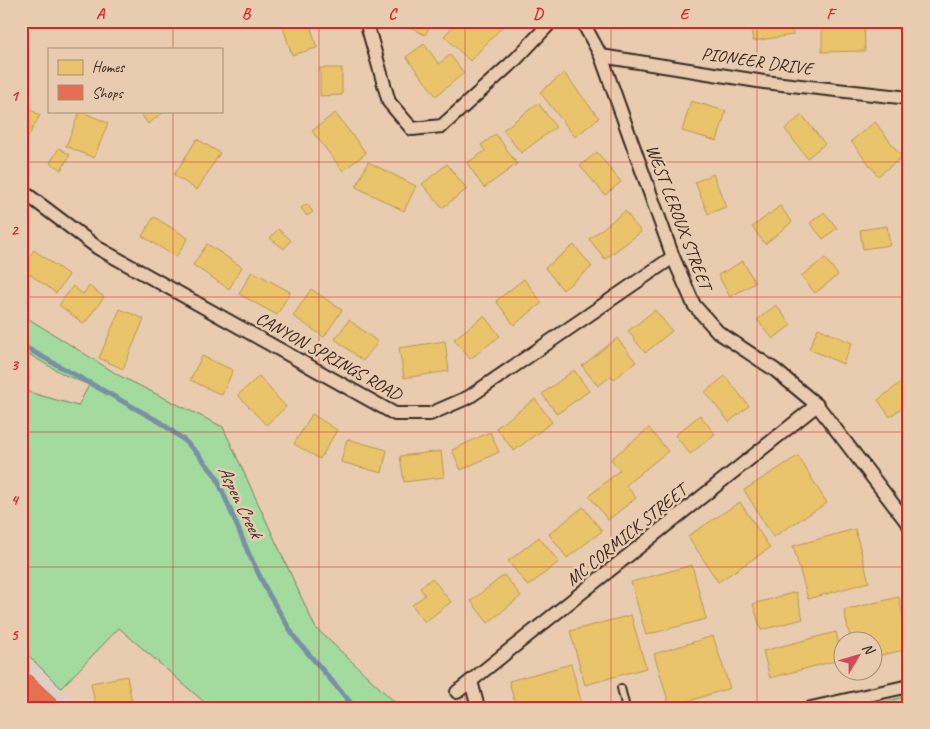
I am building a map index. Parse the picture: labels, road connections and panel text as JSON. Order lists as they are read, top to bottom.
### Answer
{
  "streets": {
    "street": [
      "PIONEER DRIVE",
      "WEST LEROUX STREET",
      "CANYON SPRINGS ROAD",
      "MC CORMICK STREET"
    ]
  },
  "crossings": [
    ["PIONEER DRIVE", "WEST LEROUX STREET"],
    ["WEST LEROUX STREET", "CANYON SPRINGS ROAD"],
    ["WEST LEROUX STREET", "MC CORMICK STREET"]
  ],
  "water": ["Aspen Creek"],
  "legend": ["Homes", "Shops"],
  "north": "top right",
  "grid": {
    "columns": [
      "A",
      "B",
      "C",
      "D",
      "E",
      "F"
    ],
    "rows": [
      "1",
      "2",
      "3",
      "4",
      "5"
    ]
  }
}
